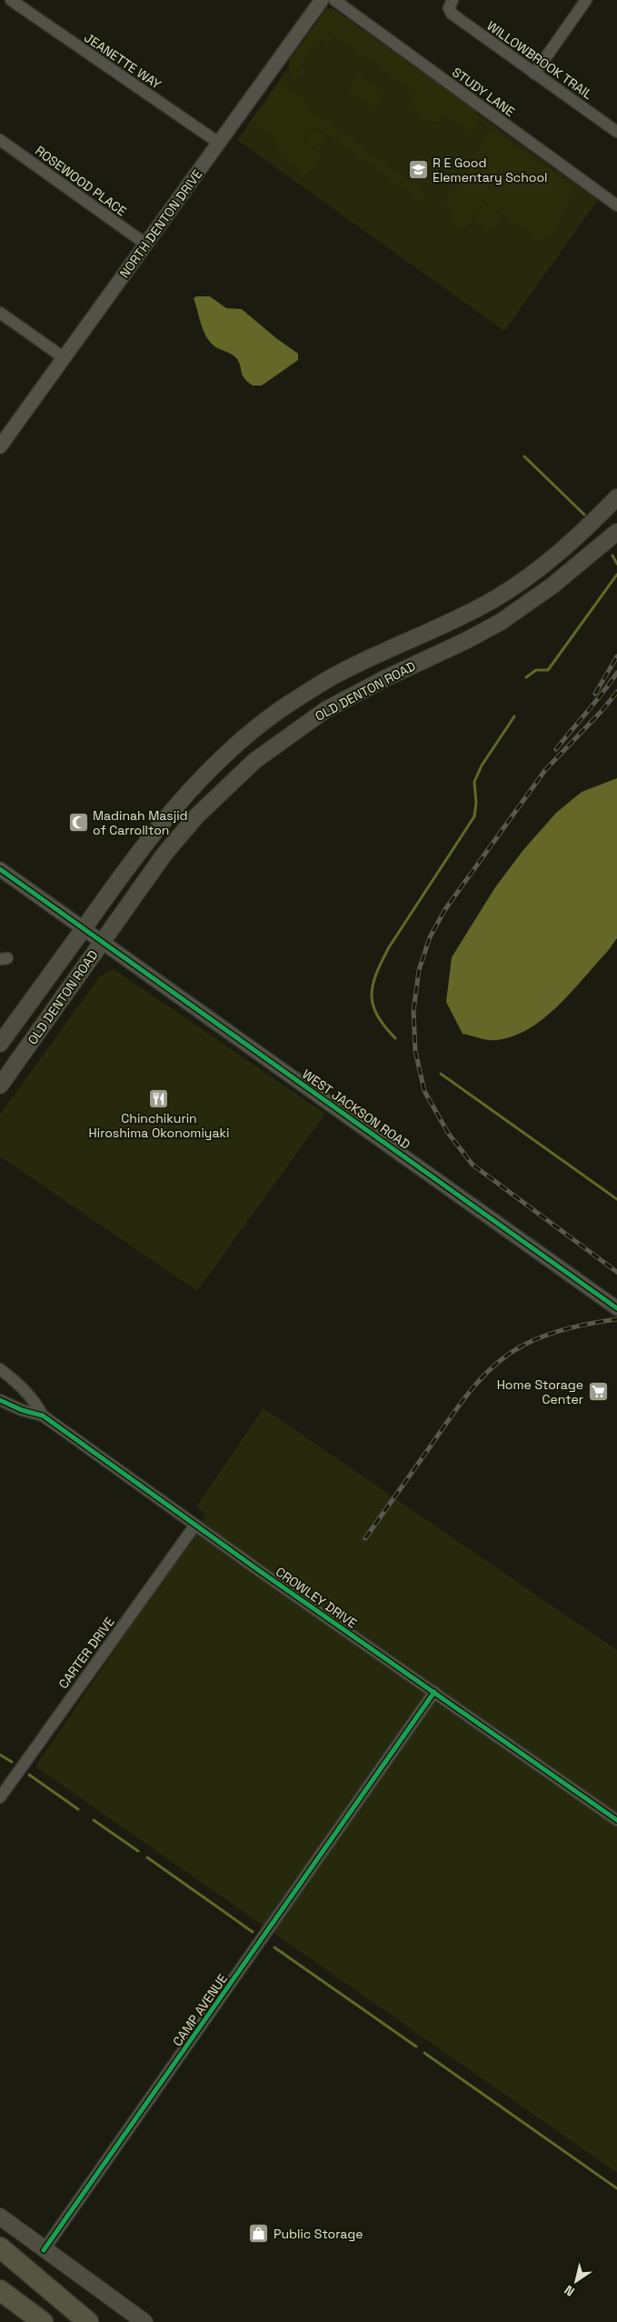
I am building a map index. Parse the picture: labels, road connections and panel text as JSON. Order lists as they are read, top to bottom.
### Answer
{
  "streets": {
    "main road": ["OLD DENTON ROAD"],
    "street": [
      "WILLOWBROOK TRAIL",
      "JEANETTE WAY",
      "STUDY LANE",
      "ROSEWOOD PLACE",
      "NORTH DENTON DRIVE",
      "WEST JACKSON ROAD",
      "CROWLEY DRIVE",
      "CARTER DRIVE",
      "CAMP AVENUE"
    ]
  },
  "crossings": [
    ["JEANETTE WAY", "NORTH DENTON DRIVE"],
    ["ROSEWOOD PLACE", "NORTH DENTON DRIVE"],
    ["OLD DENTON ROAD", "WEST JACKSON ROAD"],
    ["CROWLEY DRIVE", "CARTER DRIVE"],
    ["CROWLEY DRIVE", "CAMP AVENUE"]
  ],
  "places": {
    "school or university": ["R E Good Elementary School"],
    "mosque": ["Madinah Masjid of Carrollton"],
    "restaurant": ["Chinchikurin Hiroshima Okonomiyaki"],
    "supermarket": ["Home Storage Center"],
    "shop": ["Public Storage"]
  },
  "north": "bottom left"
}
